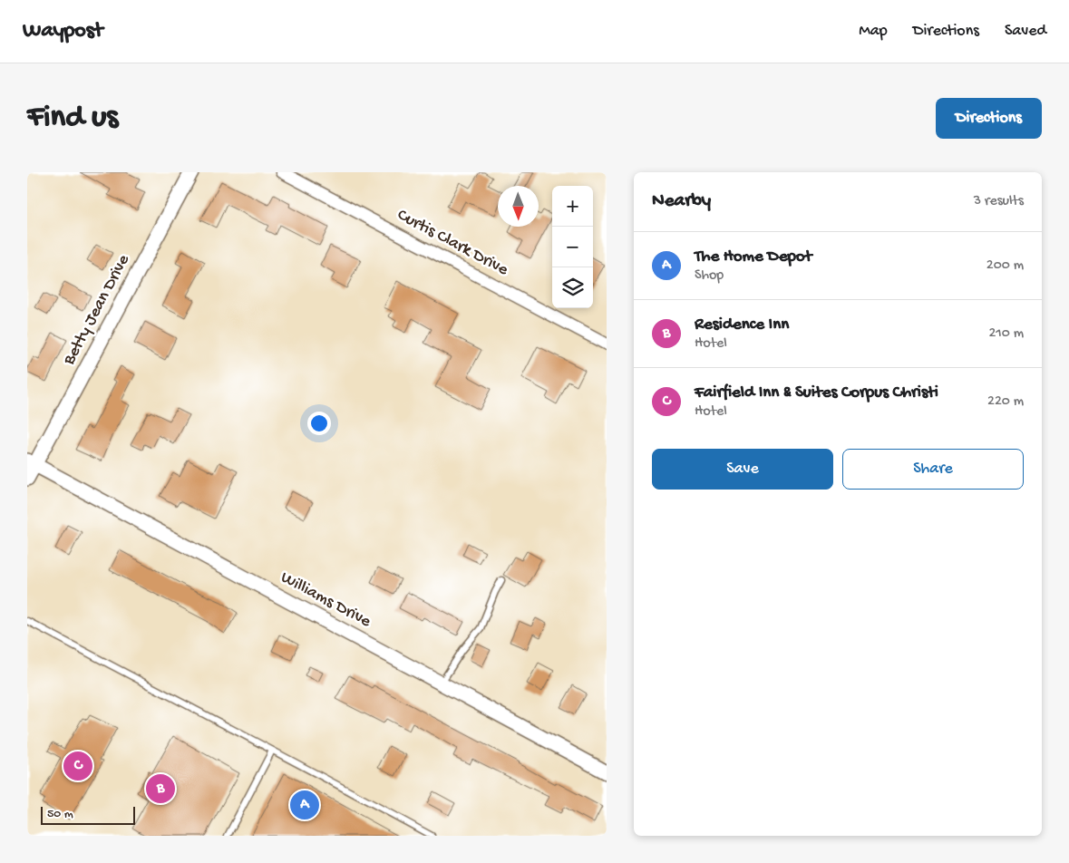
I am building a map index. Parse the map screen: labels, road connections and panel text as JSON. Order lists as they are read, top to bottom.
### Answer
{
  "streets": {
    "street": ["Curtis Clark Drive", "Betty Jean Drive", "Williams Drive"]
  },
  "crossings": [
    ["Betty Jean Drive", "Williams Drive"]
  ],
  "scale_bar": "50 m",
  "north": "bottom",
  "page": {
    "header": "Waypost",
    "nav": ["Map", "Directions", "Saved"],
    "buttons": [
      "Directions",
      ["Save", "Share"]
    ],
    "title": "Find us",
    "heading": ["Nearby", "3 results"],
    "map_buttons": ["+", "−"],
    "list": [
      {
        "mark": "A",
        "name": "The Home Depot",
        "note": "Shop",
        "value": "200 m"
      },
      {
        "mark": "B",
        "name": "Residence Inn",
        "note": "Hotel",
        "value": "210 m"
      },
      {
        "mark": "C",
        "name": "Fairfield Inn & Suites Corpus Christi",
        "note": "Hotel",
        "value": "220 m"
      }
    ],
    "pins": ["C", "B", "A"],
    "scale": "50 m"
  }
}
